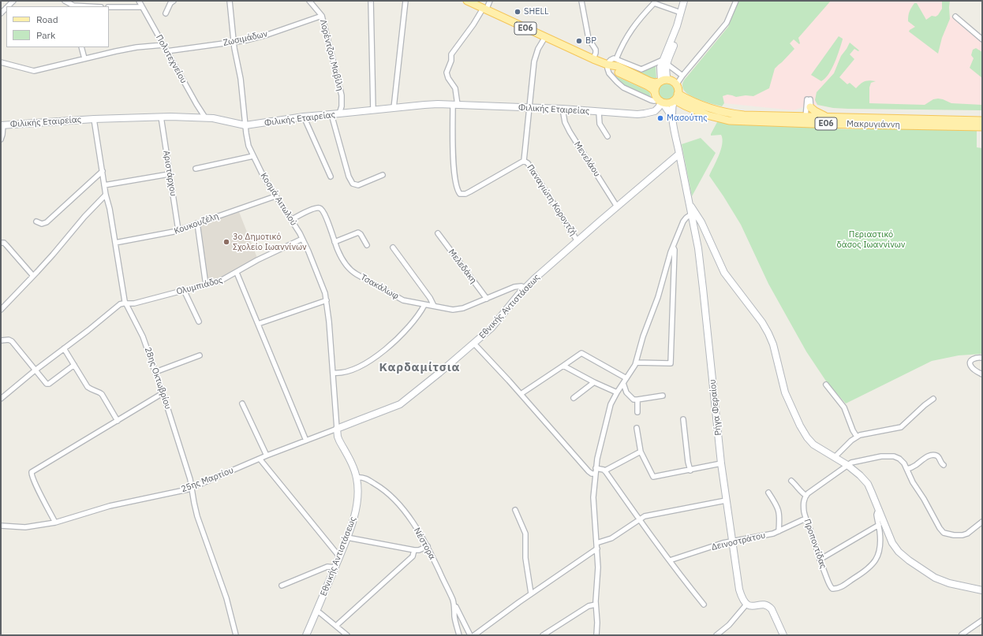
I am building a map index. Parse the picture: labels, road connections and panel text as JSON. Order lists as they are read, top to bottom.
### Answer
{
  "streets": {
    "main road": ["ΕΟ6", "Μακρυγιάννη"],
    "street": [
      "Ζωσιμάδων",
      "Λορέντζου Μαβίλη",
      "Πολυτεχνείου",
      "Φιλικής Εταιρείας",
      "Μενελάου",
      "Αριστάρχου",
      "Κοσμά Αιτωλού",
      "Παναγιώτη Κοροντζή",
      "Κουκουζέλη",
      "Μελεδάκη",
      "Ολυμπιάδος",
      "Τσακάλωφ",
      "Εθνικής Αντιστάσεως",
      "28ης Οκτωβρίου",
      "Ρήγα Φεραίου",
      "25ης Μαρτίου",
      "Δεινοστράτου",
      "Νέστορα",
      "Προποντίδας"
    ]
  },
  "crossings": [
    ["ΕΟ6", "Φιλικής Εταιρείας"],
    ["ΕΟ6", "Μακρυγιάννη"],
    ["Ζωσιμάδων", "Λορέντζου Μαβίλη"],
    ["Ζωσιμάδων", "Πολυτεχνείου"],
    ["Ζωσιμάδων", "Κοσμά Αιτωλού"],
    ["Λορέντζου Μαβίλη", "Φιλικής Εταιρείας"],
    ["Πολυτεχνείου", "Φιλικής Εταιρείας"],
    ["Φιλικής Εταιρείας", "Μακρυγιάννη"],
    ["Φιλικής Εταιρείας", "Μενελάου"],
    ["Φιλικής Εταιρείας", "Αριστάρχου"],
    ["Φιλικής Εταιρείας", "Κοσμά Αιτωλού"],
    ["Φιλικής Εταιρείας", "28ης Οκτωβρίου"],
    ["Μενελάου", "Εθνικής Αντιστάσεως"],
    ["Αριστάρχου", "Κουκουζέλη"],
    ["Κοσμά Αιτωλού", "Κουκουζέλη"],
    ["Κοσμά Αιτωλού", "Ολυμπιάδος"],
    ["Κοσμά Αιτωλού", "Τσακάλωφ"],
    ["Κοσμά Αιτωλού", "Εθνικής Αντιστάσεως"],
    ["Κοσμά Αιτωλού", "25ης Μαρτίου"],
    ["Παναγιώτη Κοροντζή", "Εθνικής Αντιστάσεως"],
    ["Κουκουζέλη", "28ης Οκτωβρίου"],
    ["Μελεδάκη", "Τσακάλωφ"],
    ["Ολυμπιάδος", "28ης Οκτωβρίου"],
    ["Τσακάλωφ", "Εθνικής Αντιστάσεως"],
    ["Εθνικής Αντιστάσεως", "Ρήγα Φεραίου"],
    ["Εθνικής Αντιστάσεως", "25ης Μαρτίου"],
    ["Εθνικής Αντιστάσεως", "Νέστορα"],
    ["28ης Οκτωβρίου", "25ης Μαρτίου"],
    ["Ρήγα Φεραίου", "Δεινοστράτου"],
    ["Δεινοστράτου", "Προποντίδας"]
  ],
  "districts": ["Καρδαμίτσια"],
  "parks": ["Περιαστικό δάσος Ιωαννίνων"],
  "places": [
    "SHELL",
    "BP",
    "Μασούτης",
    "3ο Δημοτικό Σχολείο Ιωαννίνων"
  ],
  "legend": ["Road", "Park"]
}
